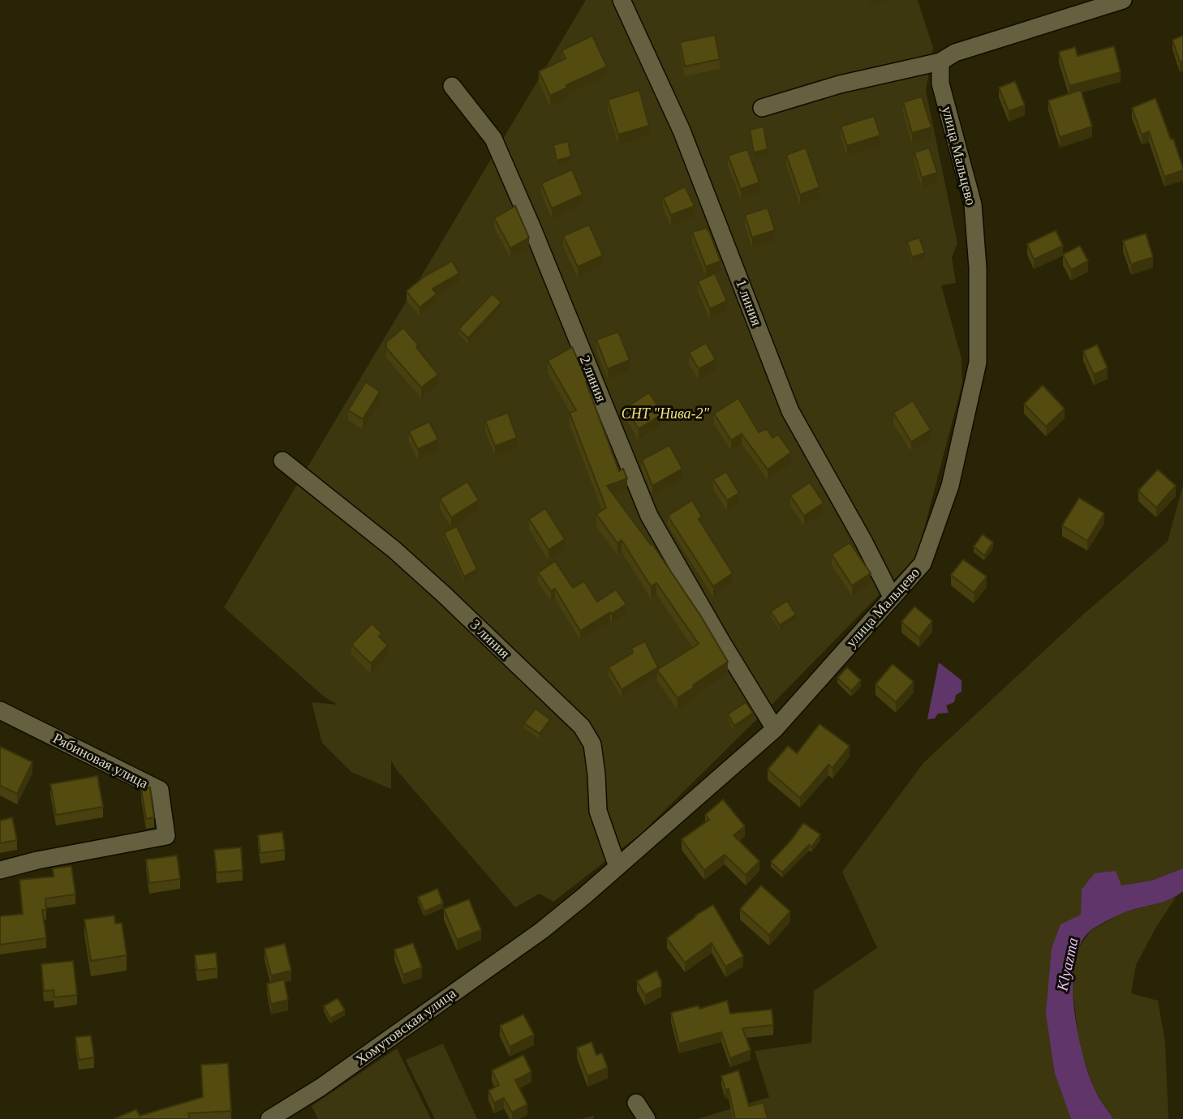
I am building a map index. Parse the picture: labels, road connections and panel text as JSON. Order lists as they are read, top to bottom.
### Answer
{
  "streets": {
    "street": [
      "улица Мальцево",
      "1 линия",
      "2 линия",
      "3 линия",
      "Рябиновая улица",
      "Хомутовская улица"
    ]
  },
  "crossings": [
    ["улица Мальцево", "1 линия"],
    ["улица Мальцево", "2 линия"],
    ["улица Мальцево", "3 линия"],
    ["улица Мальцево", "Хомутовская улица"]
  ],
  "water": ["Klyazma"],
  "parks": ["СНТ \"Нива-2\""]
}
